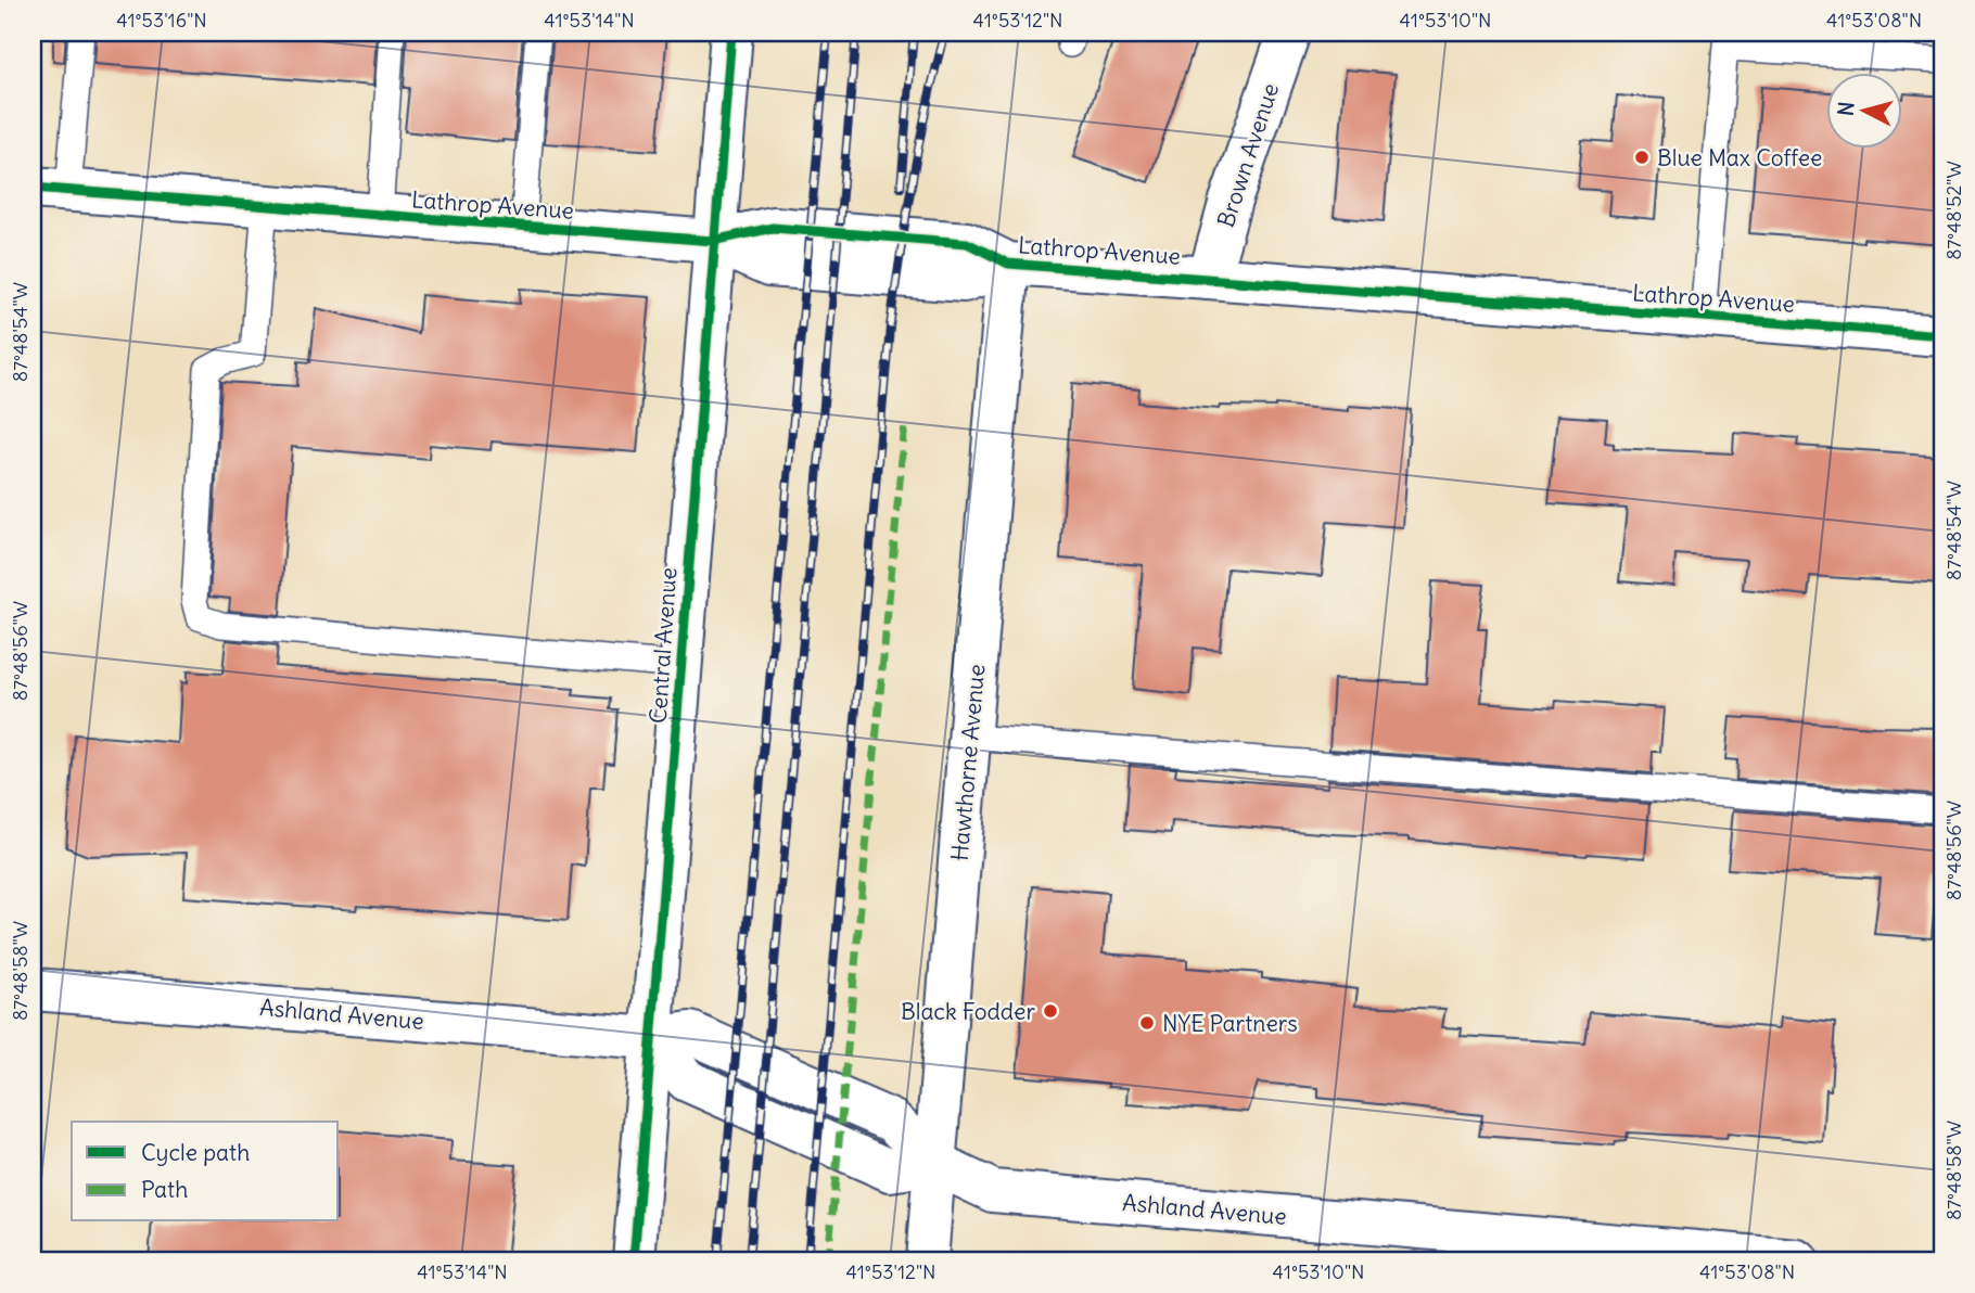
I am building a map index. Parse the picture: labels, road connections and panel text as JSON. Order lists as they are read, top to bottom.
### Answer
{
  "streets": {
    "street": [
      "Brown Avenue",
      "Lathrop Avenue",
      "Central Avenue",
      "Hawthorne Avenue",
      "Ashland Avenue"
    ]
  },
  "crossings": [
    ["Brown Avenue", "Lathrop Avenue"],
    ["Lathrop Avenue", "Central Avenue"],
    ["Lathrop Avenue", "Hawthorne Avenue"],
    ["Central Avenue", "Ashland Avenue"],
    ["Hawthorne Avenue", "Ashland Avenue"]
  ],
  "places": ["Blue Max Coffee", "Black Fodder", "NYE Partners"],
  "legend": ["Cycle path", "Path"],
  "north": "left",
  "coordinates": [
    "41°53'16\"N",
    "41°53'14\"N",
    "41°53'12\"N",
    "41°53'10\"N",
    "41°53'08\"N",
    "87°48'52\"W",
    "87°48'54\"W",
    "87°48'56\"W",
    "87°48'58\"W"
  ]
}
